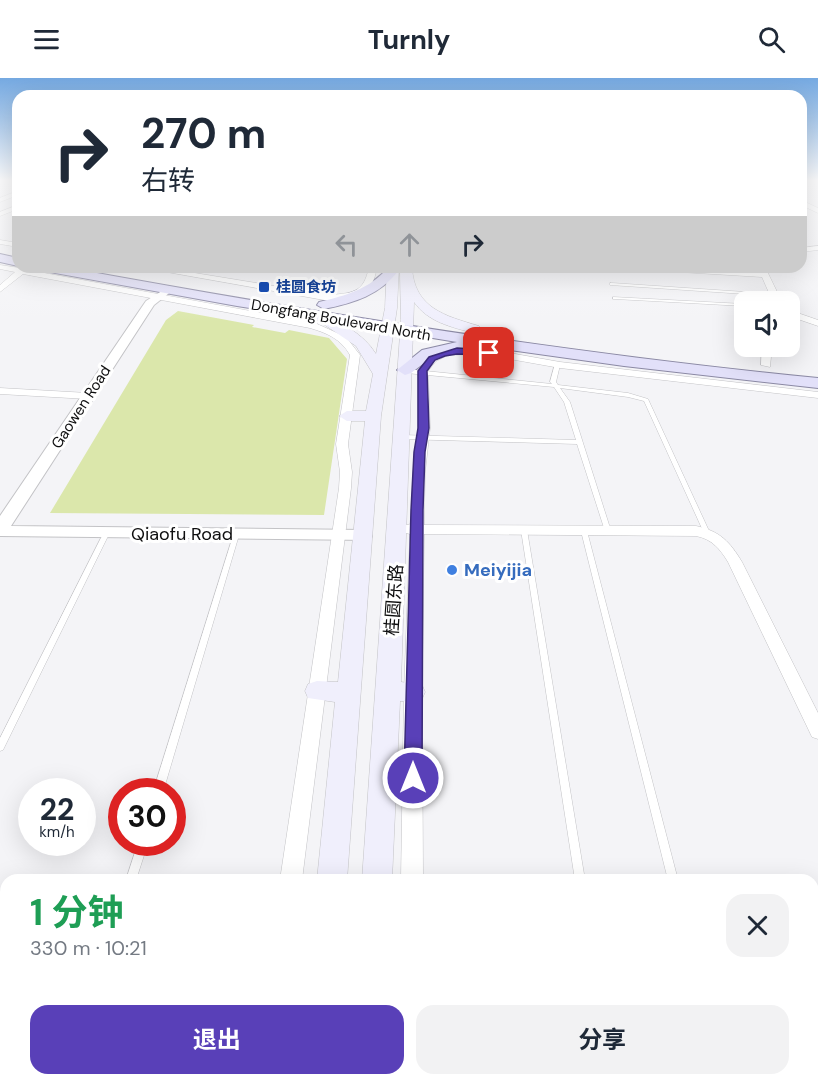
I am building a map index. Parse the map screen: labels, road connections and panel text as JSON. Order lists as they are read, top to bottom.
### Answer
{
  "streets": {
    "main road": ["Dongfang Boulevard North", "桂圆东路"],
    "street": ["Gaowen Road", "Qiaofu Road"]
  },
  "crossings": [
    ["Dongfang Boulevard North", "Gaowen Road"],
    ["Dongfang Boulevard North", "桂圆东路"],
    ["Gaowen Road", "Qiaofu Road"],
    ["Qiaofu Road", "桂圆东路"]
  ],
  "places": {
    "transit": ["桂圆食坊"],
    "other": ["Meiyijia"]
  },
  "page": {
    "header": "Turnly",
    "turn": ["270 m", "右转"],
    "speed": "22 km/h",
    "limit": "30",
    "heading": ["1 分钟", "330 m · 10:21"],
    "buttons": ["退出", "分享"]
  }
}
